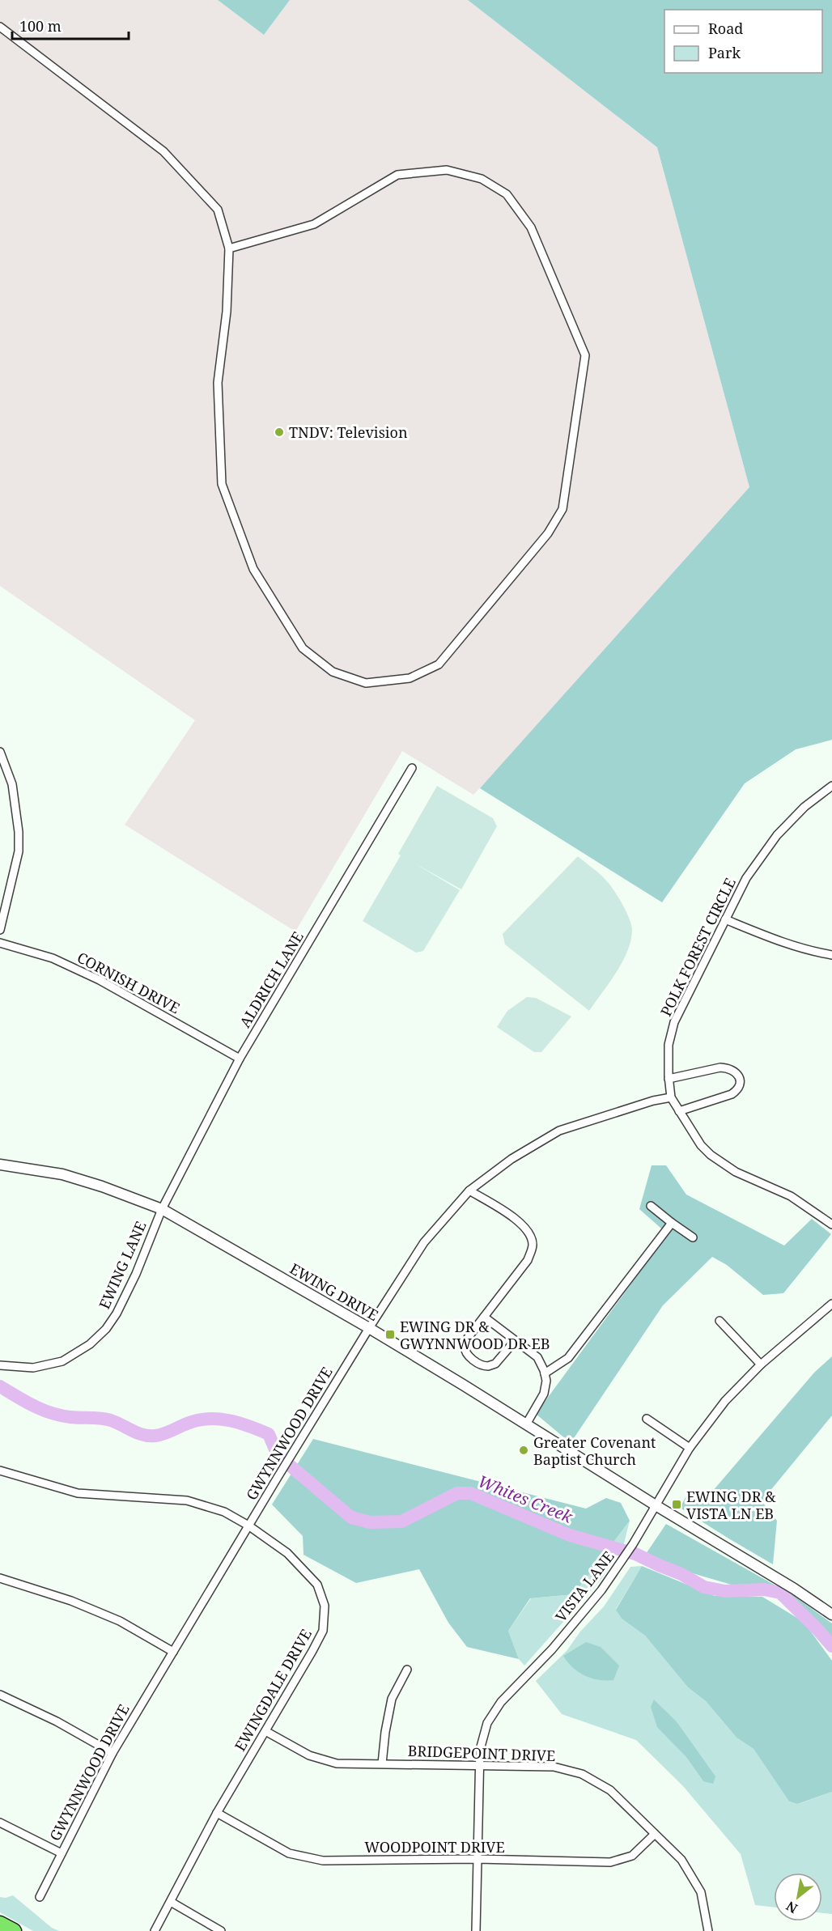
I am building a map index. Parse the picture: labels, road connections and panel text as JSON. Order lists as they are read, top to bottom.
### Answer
{
  "streets": {
    "street": [
      "POLK FOREST CIRCLE",
      "ALDRICH LANE",
      "CORNISH DRIVE",
      "EWING LANE",
      "EWING DRIVE",
      "GWYNNWOOD DRIVE",
      "VISTA LANE",
      "EWINGDALE DRIVE",
      "BRIDGEPOINT DRIVE",
      "WOODPOINT DRIVE"
    ]
  },
  "crossings": [
    ["POLK FOREST CIRCLE", "GWYNNWOOD DRIVE"],
    ["ALDRICH LANE", "CORNISH DRIVE"],
    ["ALDRICH LANE", "EWING LANE"],
    ["ALDRICH LANE", "EWING DRIVE"],
    ["EWING LANE", "EWING DRIVE"],
    ["EWING DRIVE", "GWYNNWOOD DRIVE"],
    ["EWING DRIVE", "VISTA LANE"],
    ["GWYNNWOOD DRIVE", "EWINGDALE DRIVE"],
    ["VISTA LANE", "BRIDGEPOINT DRIVE"],
    ["VISTA LANE", "WOODPOINT DRIVE"],
    ["EWINGDALE DRIVE", "BRIDGEPOINT DRIVE"],
    ["EWINGDALE DRIVE", "WOODPOINT DRIVE"],
    ["BRIDGEPOINT DRIVE", "WOODPOINT DRIVE"]
  ],
  "water": ["Whites Creek"],
  "places": {
    "other": ["TNDV: Television", "Greater Covenant Baptist Church"],
    "transit": ["EWING DR & GWYNNWOOD DR EB", "EWING DR & VISTA LN EB"]
  },
  "legend": ["Road", "Park"],
  "scale_bar": "100 m",
  "north": "bottom left"
}
